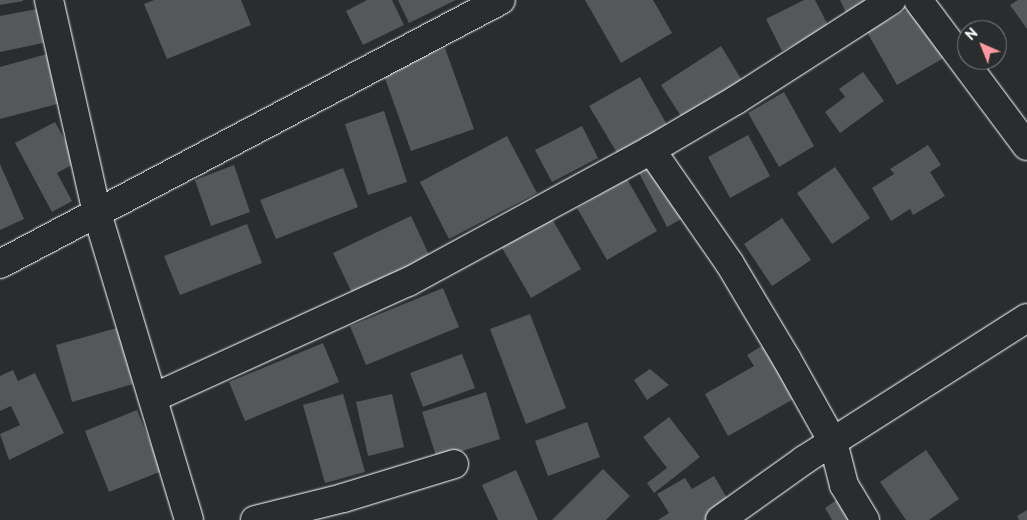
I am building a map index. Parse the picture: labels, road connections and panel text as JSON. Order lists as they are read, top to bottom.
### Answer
{
  "north": "top left"
}
